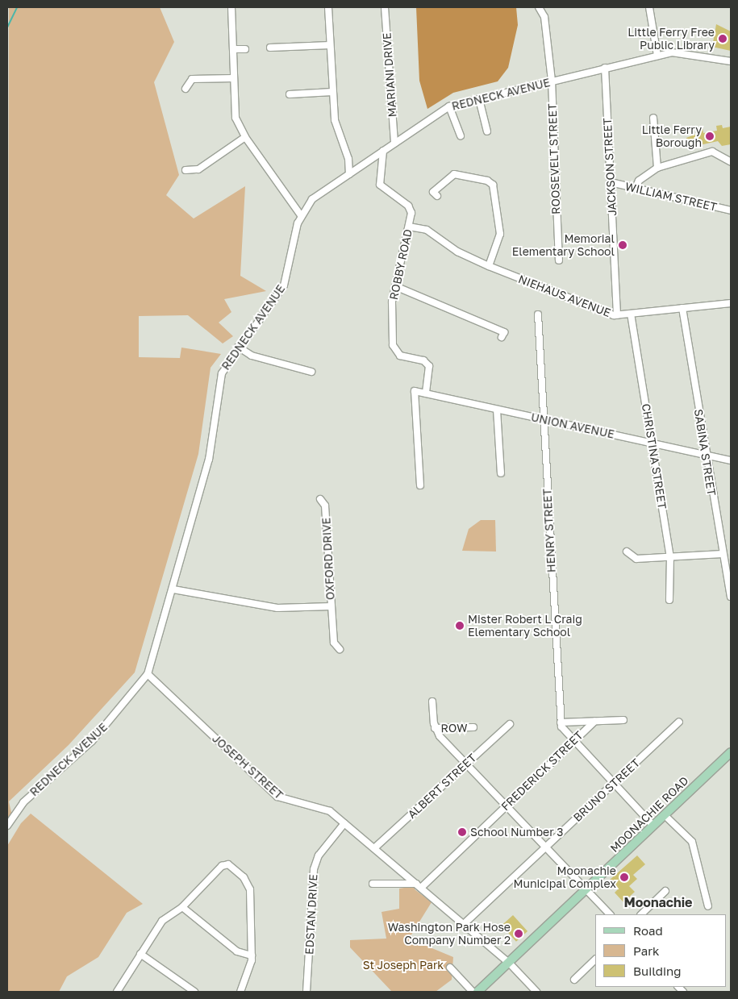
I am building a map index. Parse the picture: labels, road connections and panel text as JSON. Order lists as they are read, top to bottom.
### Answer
{
  "streets": {
    "main road": ["MOONACHIE ROAD"],
    "street": [
      "MARIANI DRIVE",
      "REDNECK AVENUE",
      "ROOSEVELT STREET",
      "JACKSON STREET",
      "WILLIAM STREET",
      "ROBBY ROAD",
      "NIEHAUS AVENUE",
      "UNION AVENUE",
      "SABINA STREET",
      "CHRISTINA STREET",
      "HENRY STREET",
      "OXFORD DRIVE",
      "ROW",
      "JOSEPH STREET",
      "FREDERICK STREET",
      "ALBERT STREET",
      "BRUNO STREET",
      "EDSTAN DRIVE"
    ]
  },
  "crossings": [
    ["MARIANI DRIVE", "REDNECK AVENUE"],
    ["REDNECK AVENUE", "ROOSEVELT STREET"],
    ["REDNECK AVENUE", "JACKSON STREET"],
    ["REDNECK AVENUE", "ROBBY ROAD"],
    ["REDNECK AVENUE", "OXFORD DRIVE"],
    ["REDNECK AVENUE", "JOSEPH STREET"],
    ["JACKSON STREET", "WILLIAM STREET"],
    ["JACKSON STREET", "NIEHAUS AVENUE"],
    ["ROBBY ROAD", "NIEHAUS AVENUE"],
    ["ROBBY ROAD", "UNION AVENUE"],
    ["NIEHAUS AVENUE", "SABINA STREET"],
    ["NIEHAUS AVENUE", "CHRISTINA STREET"],
    ["UNION AVENUE", "SABINA STREET"],
    ["UNION AVENUE", "CHRISTINA STREET"],
    ["UNION AVENUE", "HENRY STREET"],
    ["JOSEPH STREET", "FREDERICK STREET"],
    ["JOSEPH STREET", "ALBERT STREET"],
    ["JOSEPH STREET", "BRUNO STREET"],
    ["JOSEPH STREET", "MOONACHIE ROAD"],
    ["JOSEPH STREET", "EDSTAN DRIVE"]
  ],
  "districts": ["Moonachie"],
  "parks": ["St Joseph Park"],
  "places": [
    "Little Ferry Free Public Library",
    "Little Ferry Borough",
    "Memorial Elementary School",
    "Mister Robert L Craig Elementary School",
    "School Number 3",
    "Moonachie Municipal Complex",
    "Washington Park Hose Company Number 2"
  ],
  "legend": ["Road", "Park", "Building"]
}
